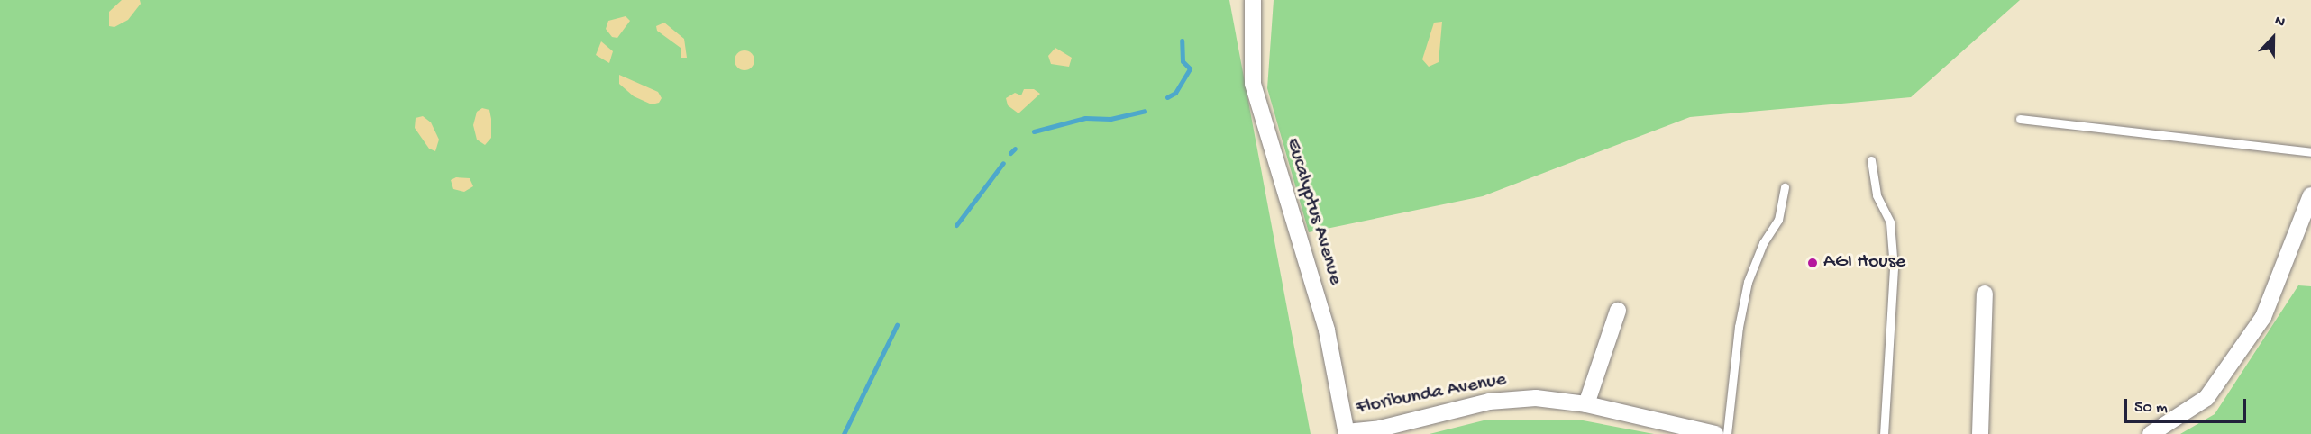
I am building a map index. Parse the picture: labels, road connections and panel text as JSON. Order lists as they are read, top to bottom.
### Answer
{
  "streets": {
    "street": ["Eucalyptus Avenue", "Floribunda Avenue"]
  },
  "crossings": [
    ["Eucalyptus Avenue", "Floribunda Avenue"]
  ],
  "places": ["AGI House"],
  "scale_bar": "50 m",
  "north": "top"
}
